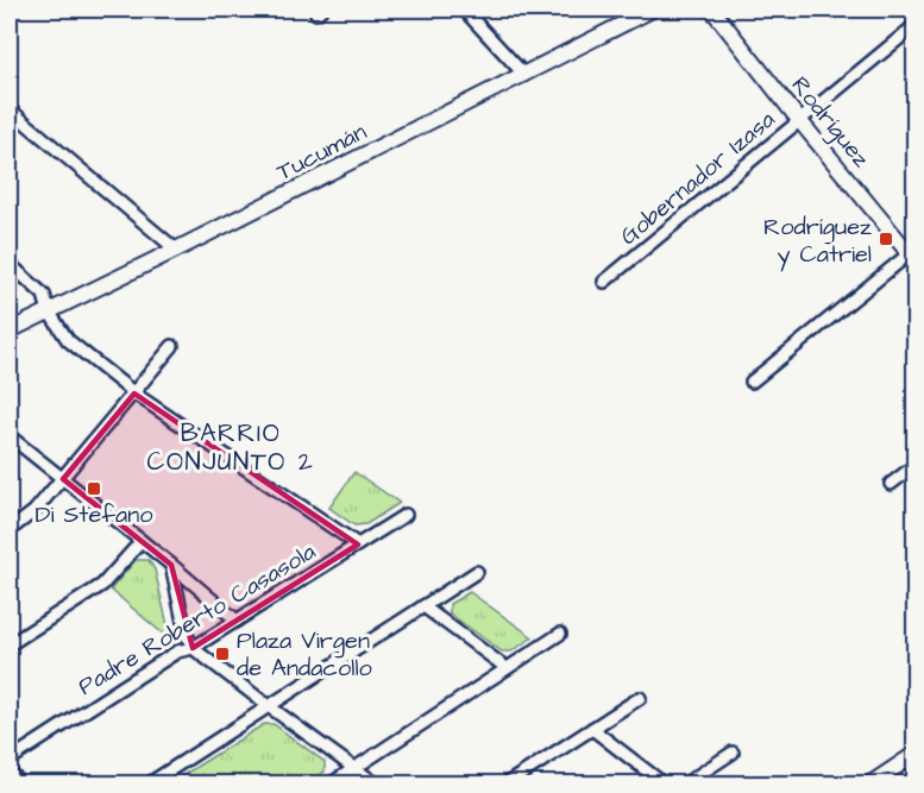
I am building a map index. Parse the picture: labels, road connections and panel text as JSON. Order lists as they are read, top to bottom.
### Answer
{
  "streets": {
    "main road": ["Rodríguez", "Tucumán"],
    "street": ["Gobernador Izasa", "Padre Roberto Casasola"]
  },
  "crossings": [
    ["Rodríguez", "Gobernador Izasa"]
  ],
  "districts": ["BARRIO CONJUNTO 2"],
  "places": {
    "transit": ["Rodríguez y Catriel", "Di Stefano", "Plaza Virgen de Andacollo"]
  }
}
